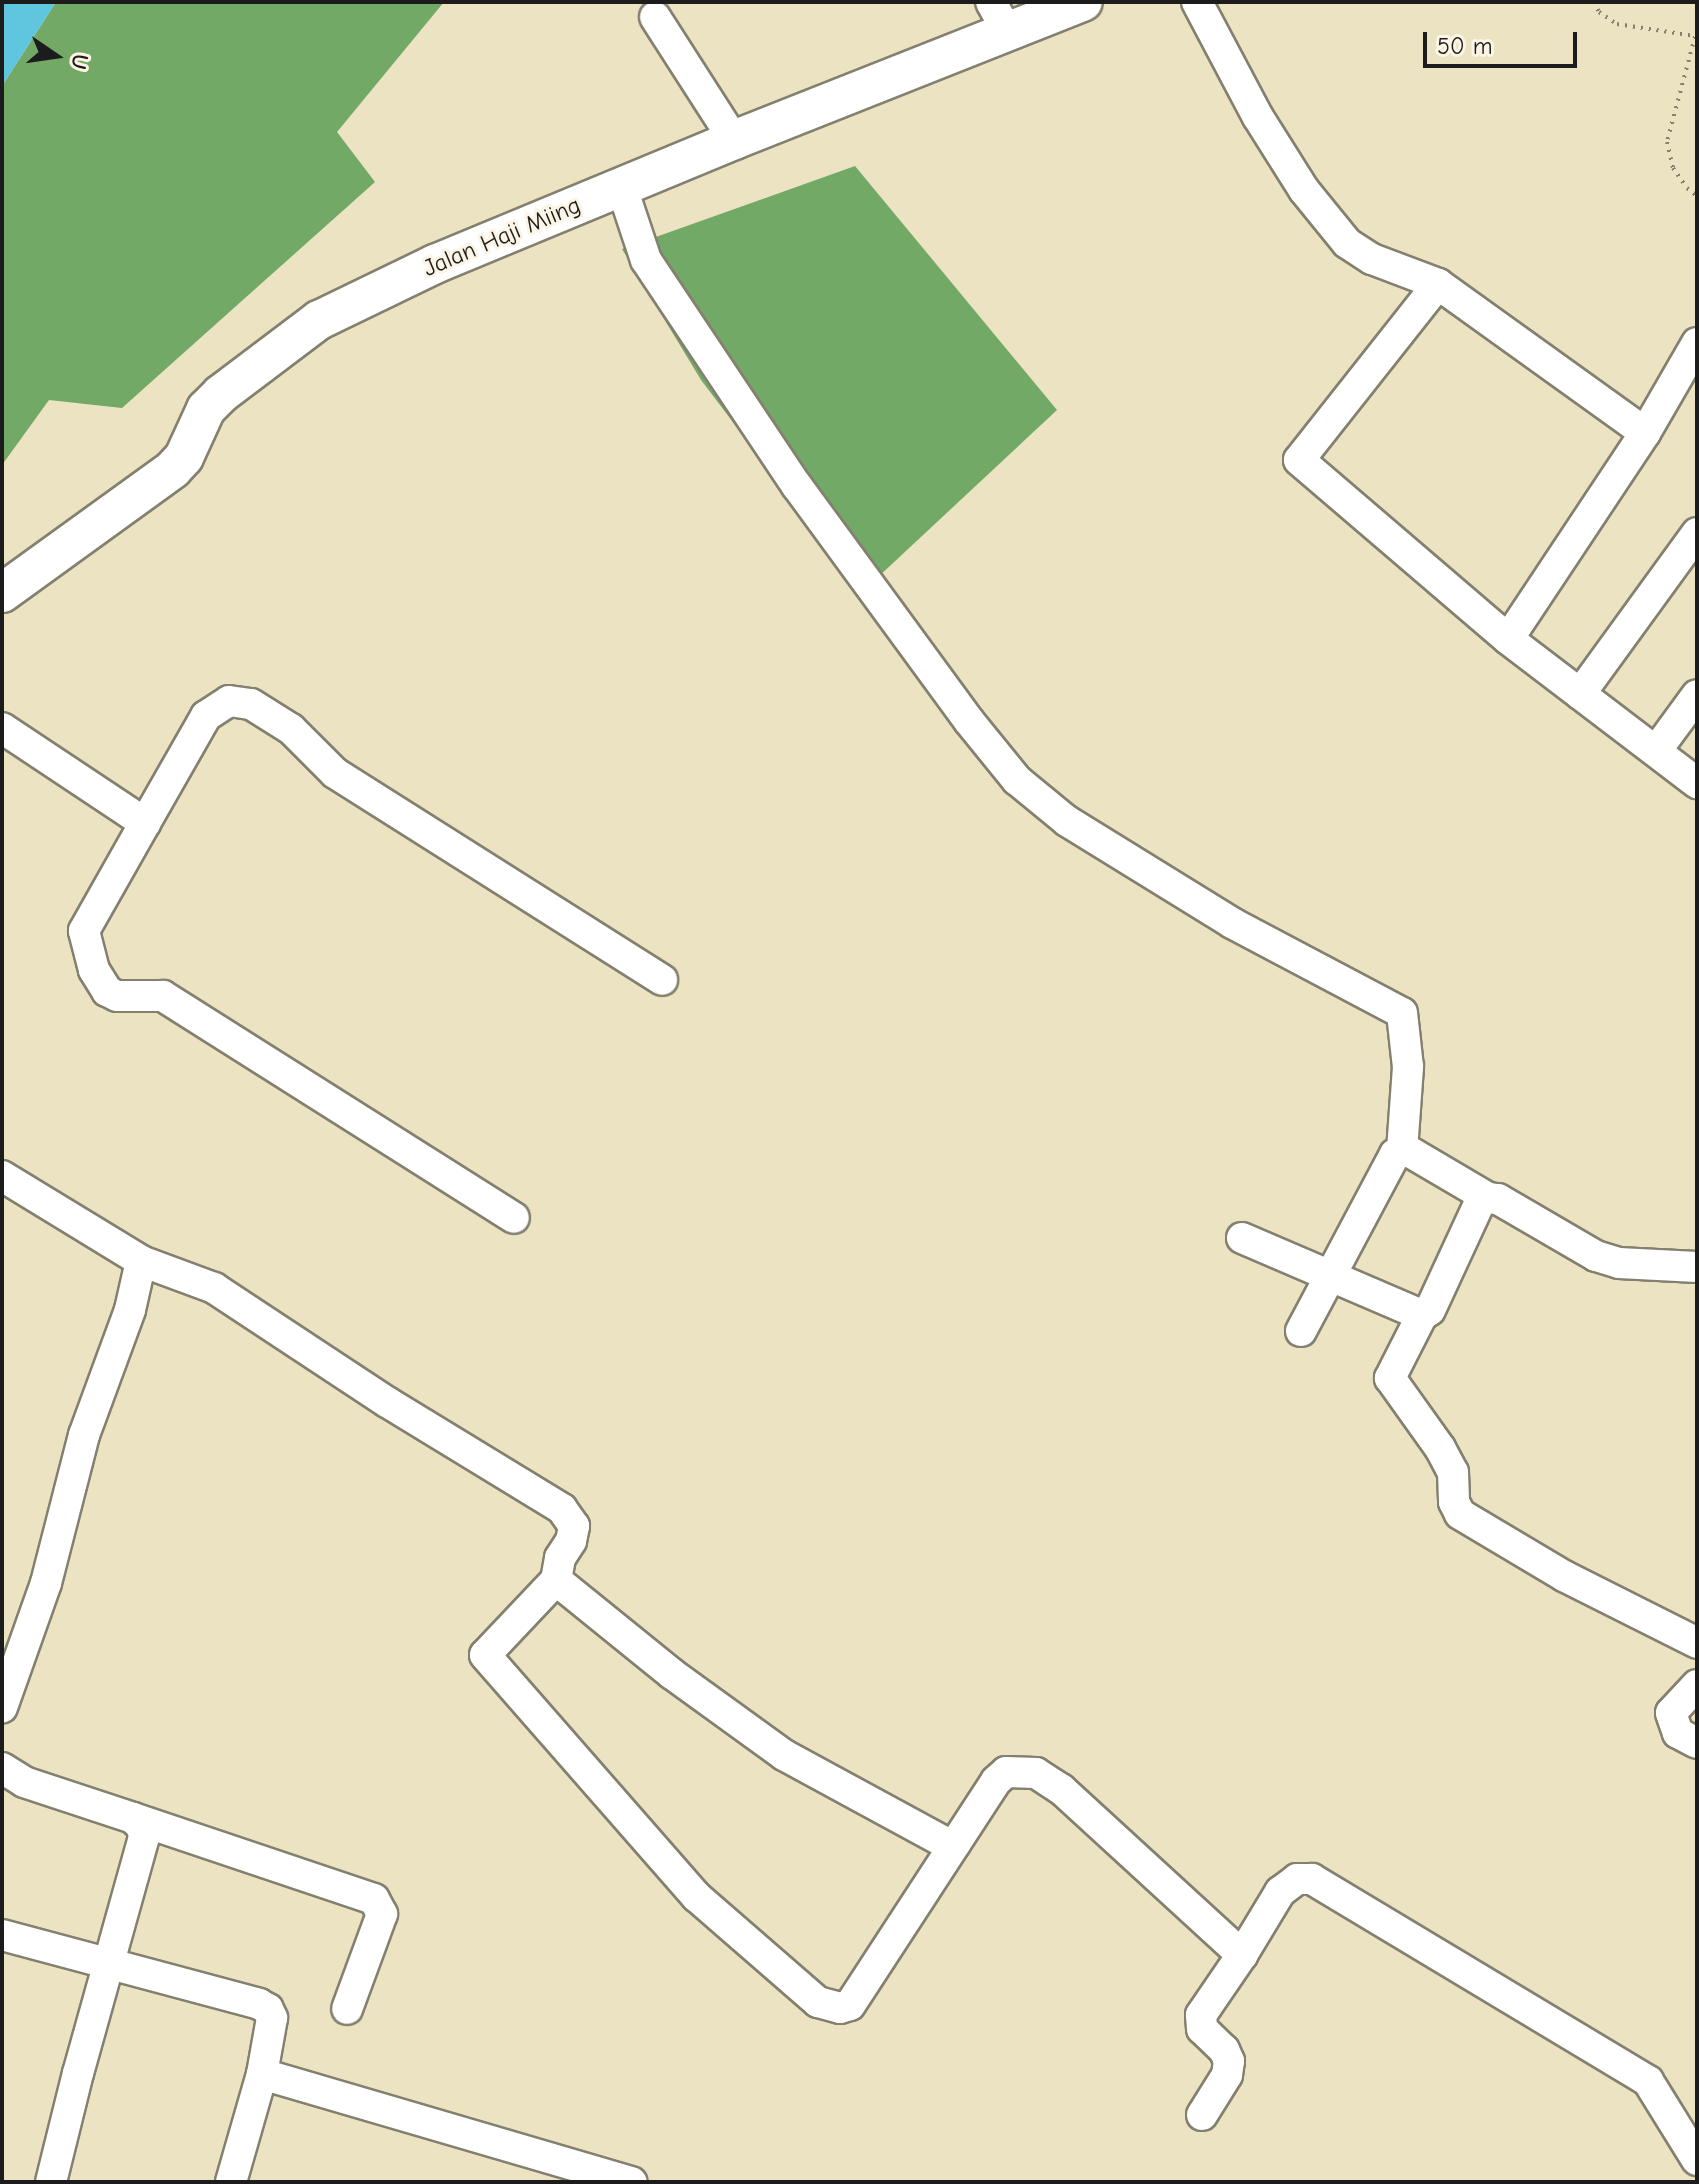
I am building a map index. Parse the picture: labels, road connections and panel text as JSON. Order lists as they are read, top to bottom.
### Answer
{
  "streets": {
    "main road": ["Jalan Haji Miing"]
  },
  "scale_bar": "50 m",
  "north": "right"
}
